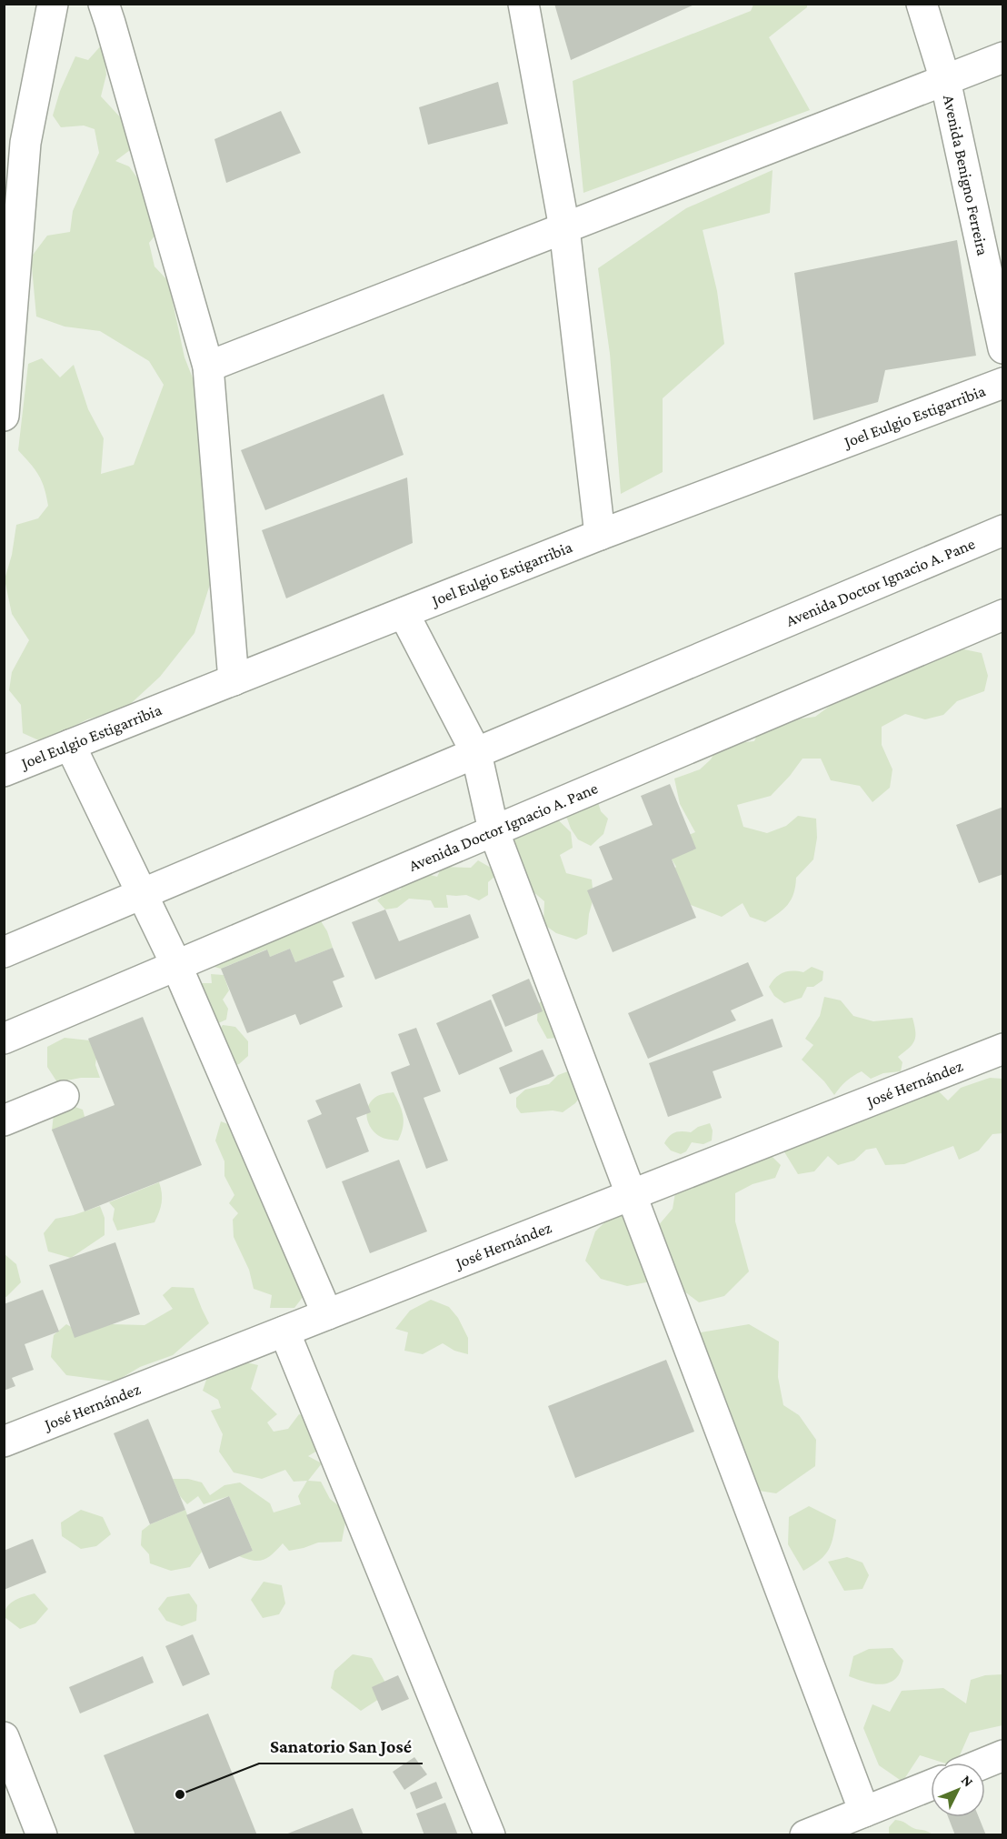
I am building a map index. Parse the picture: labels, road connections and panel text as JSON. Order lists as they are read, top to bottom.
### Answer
{
  "streets": {
    "street": [
      "Avenida Benigno Ferreira",
      "Joel Eulgio Estigarribia",
      "Avenida Doctor Ignacio A. Pane",
      "José Hernández"
    ]
  },
  "places": ["Sanatorio San José"],
  "north": "top right"
}
